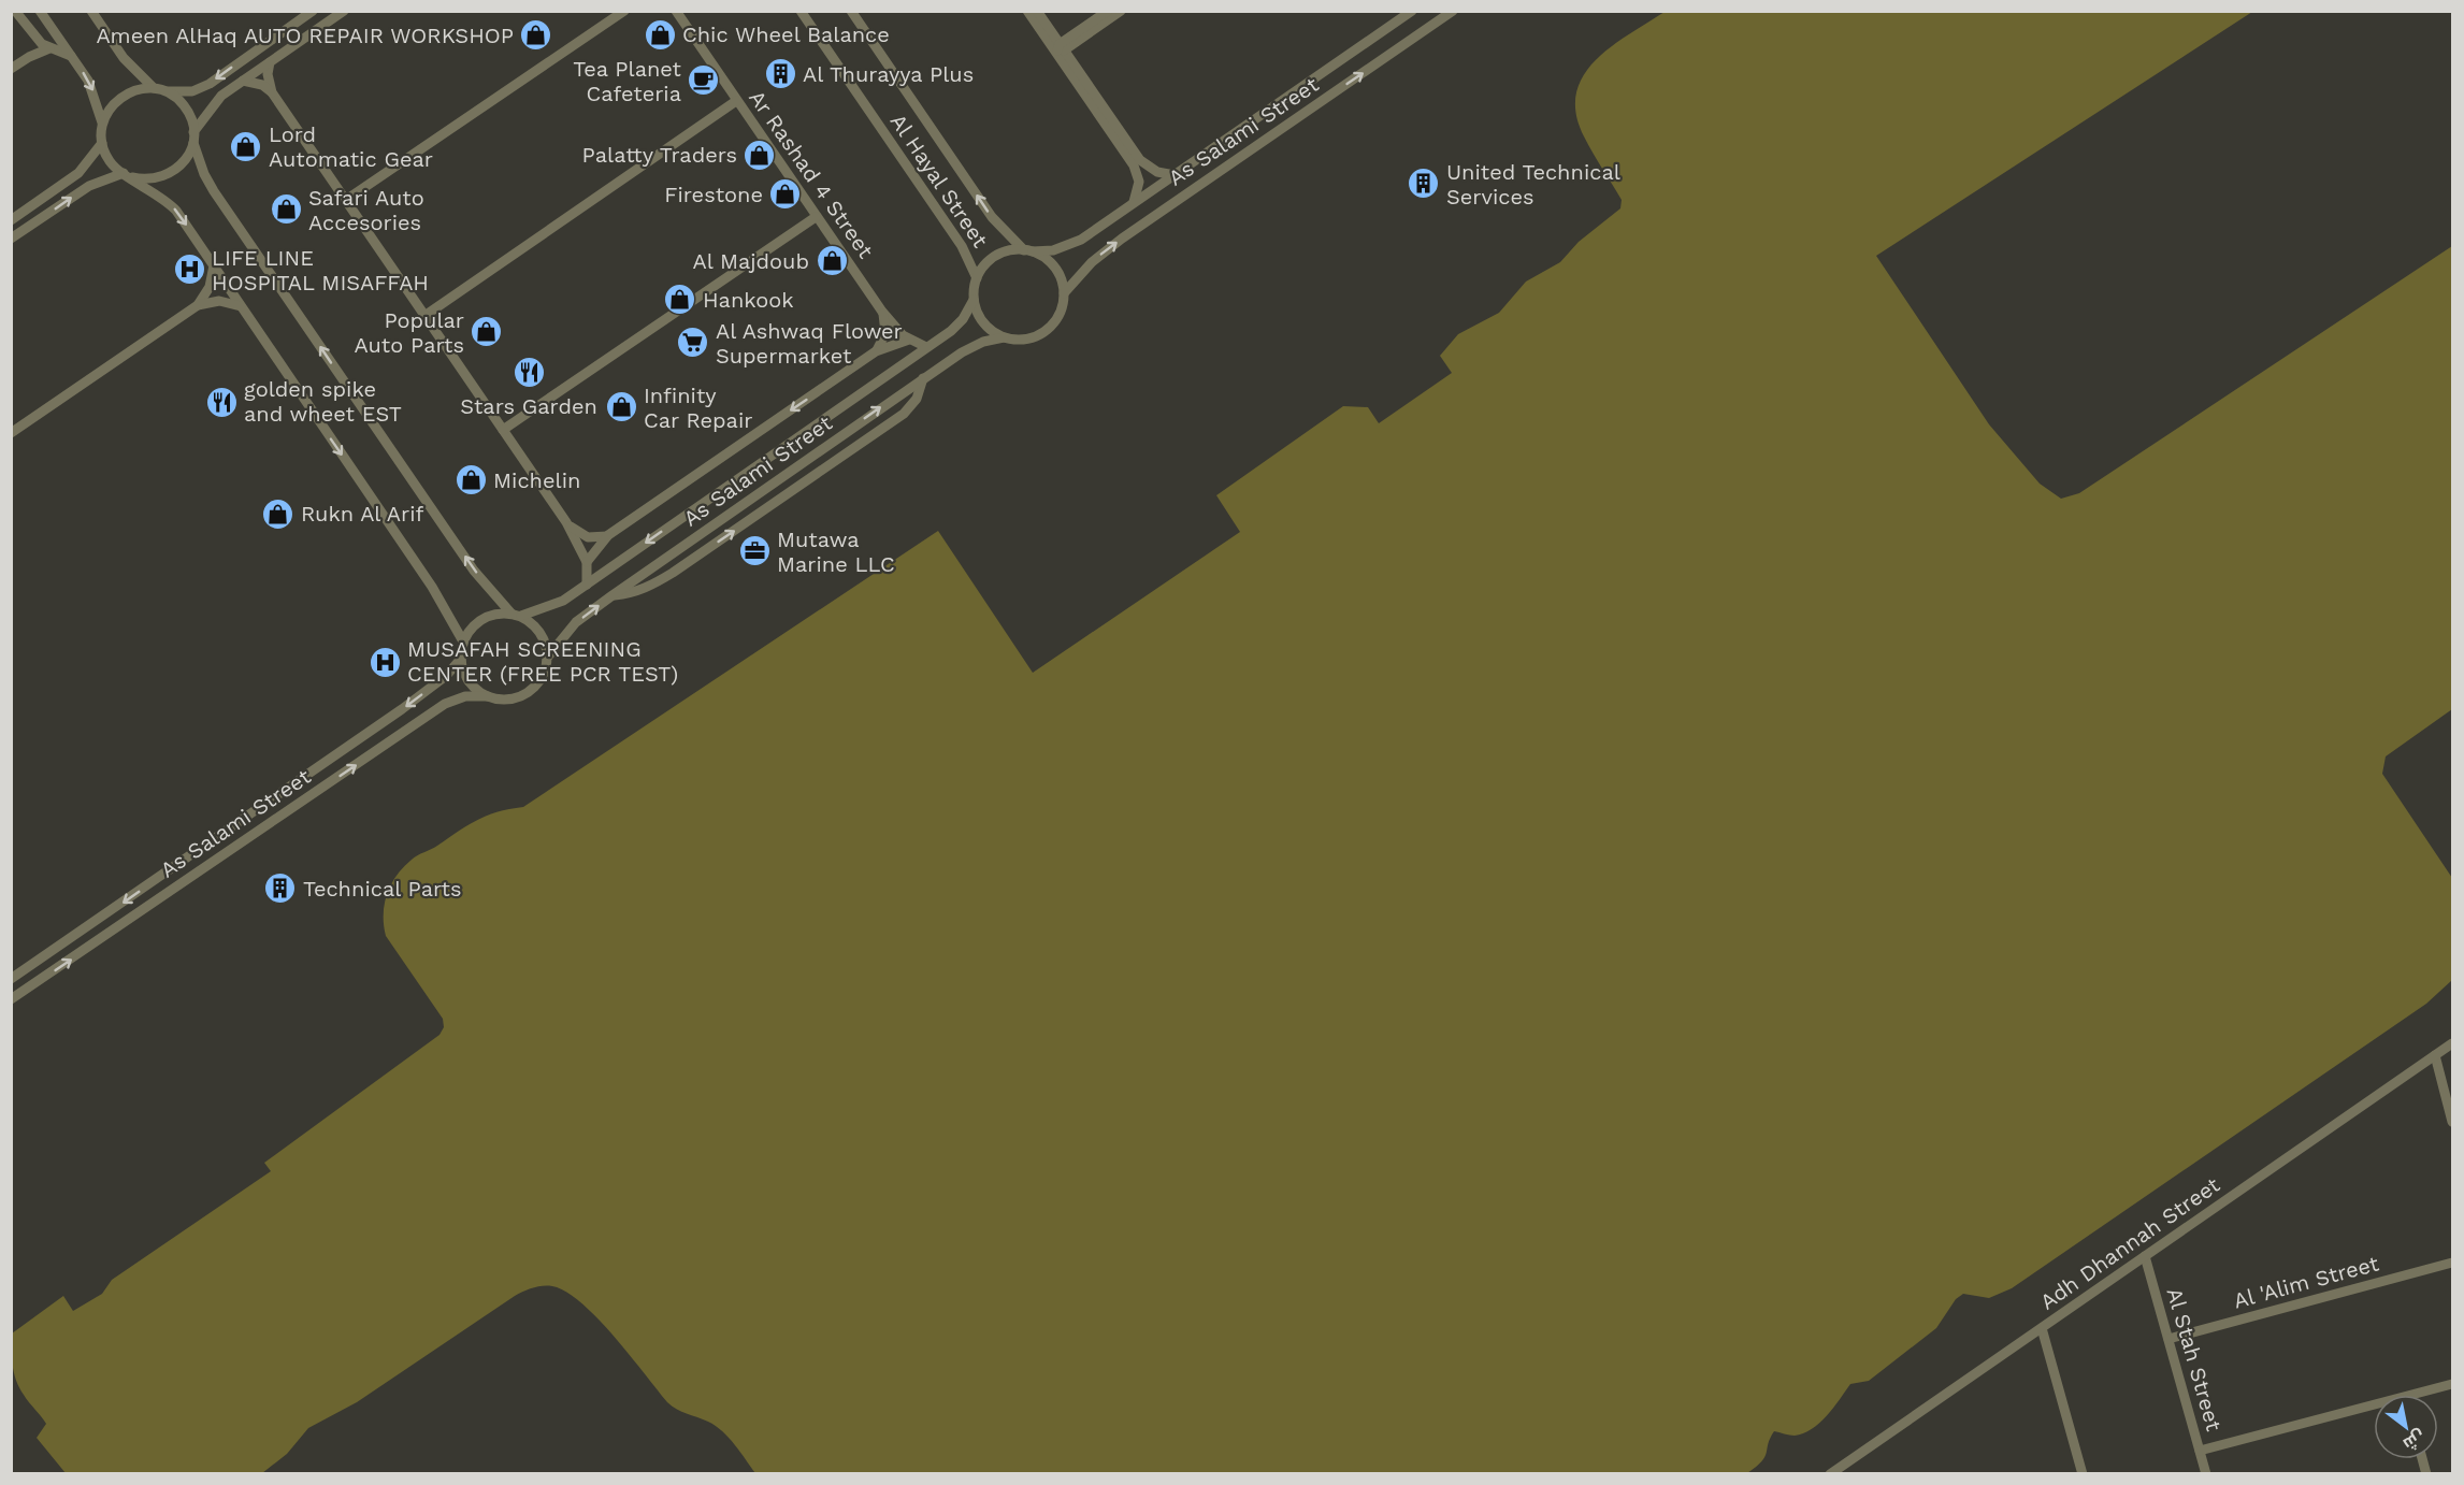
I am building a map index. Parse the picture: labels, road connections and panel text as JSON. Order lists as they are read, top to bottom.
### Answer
{
  "streets": {
    "street": [
      "As Salami Street",
      "Ar Rashad 4 Street",
      "Al Hayal Street",
      "Adh Dhannah Street",
      "Al 'Alim Street",
      "Al Stah Street"
    ]
  },
  "crossings": [
    ["As Salami Street", "Ar Rashad 4 Street"],
    ["As Salami Street", "Al Hayal Street"],
    ["Adh Dhannah Street", "Al Stah Street"],
    ["Al 'Alim Street", "Al Stah Street"]
  ],
  "places": {
    "shop": [
      "Chic Wheel Balance",
      "Ameen AlHaq AUTO REPAIR WORKSHOP",
      "Lord Automatic Gear",
      "Palatty Traders",
      "Firestone",
      "Safari Auto Accesories",
      "Al Majdoub",
      "Hankook",
      "Popular Auto Parts",
      "Infinity Car Repair",
      "Michelin",
      "Rukn Al Arif"
    ],
    "building": ["Al Thurayya Plus", "United Technical Services", "Technical Parts"],
    "cafe": ["Tea Planet Cafeteria"],
    "hospital": ["LIFE LINE HOSPITAL MISAFFAH", "MUSAFAH SCREENING CENTER (FREE PCR TEST)"],
    "supermarket": ["Al Ashwaq Flower Supermarket"],
    "restaurant": ["Stars Garden", "golden spike and wheet EST"],
    "office": ["Mutawa Marine LLC"]
  },
  "north": "bottom right"
}
